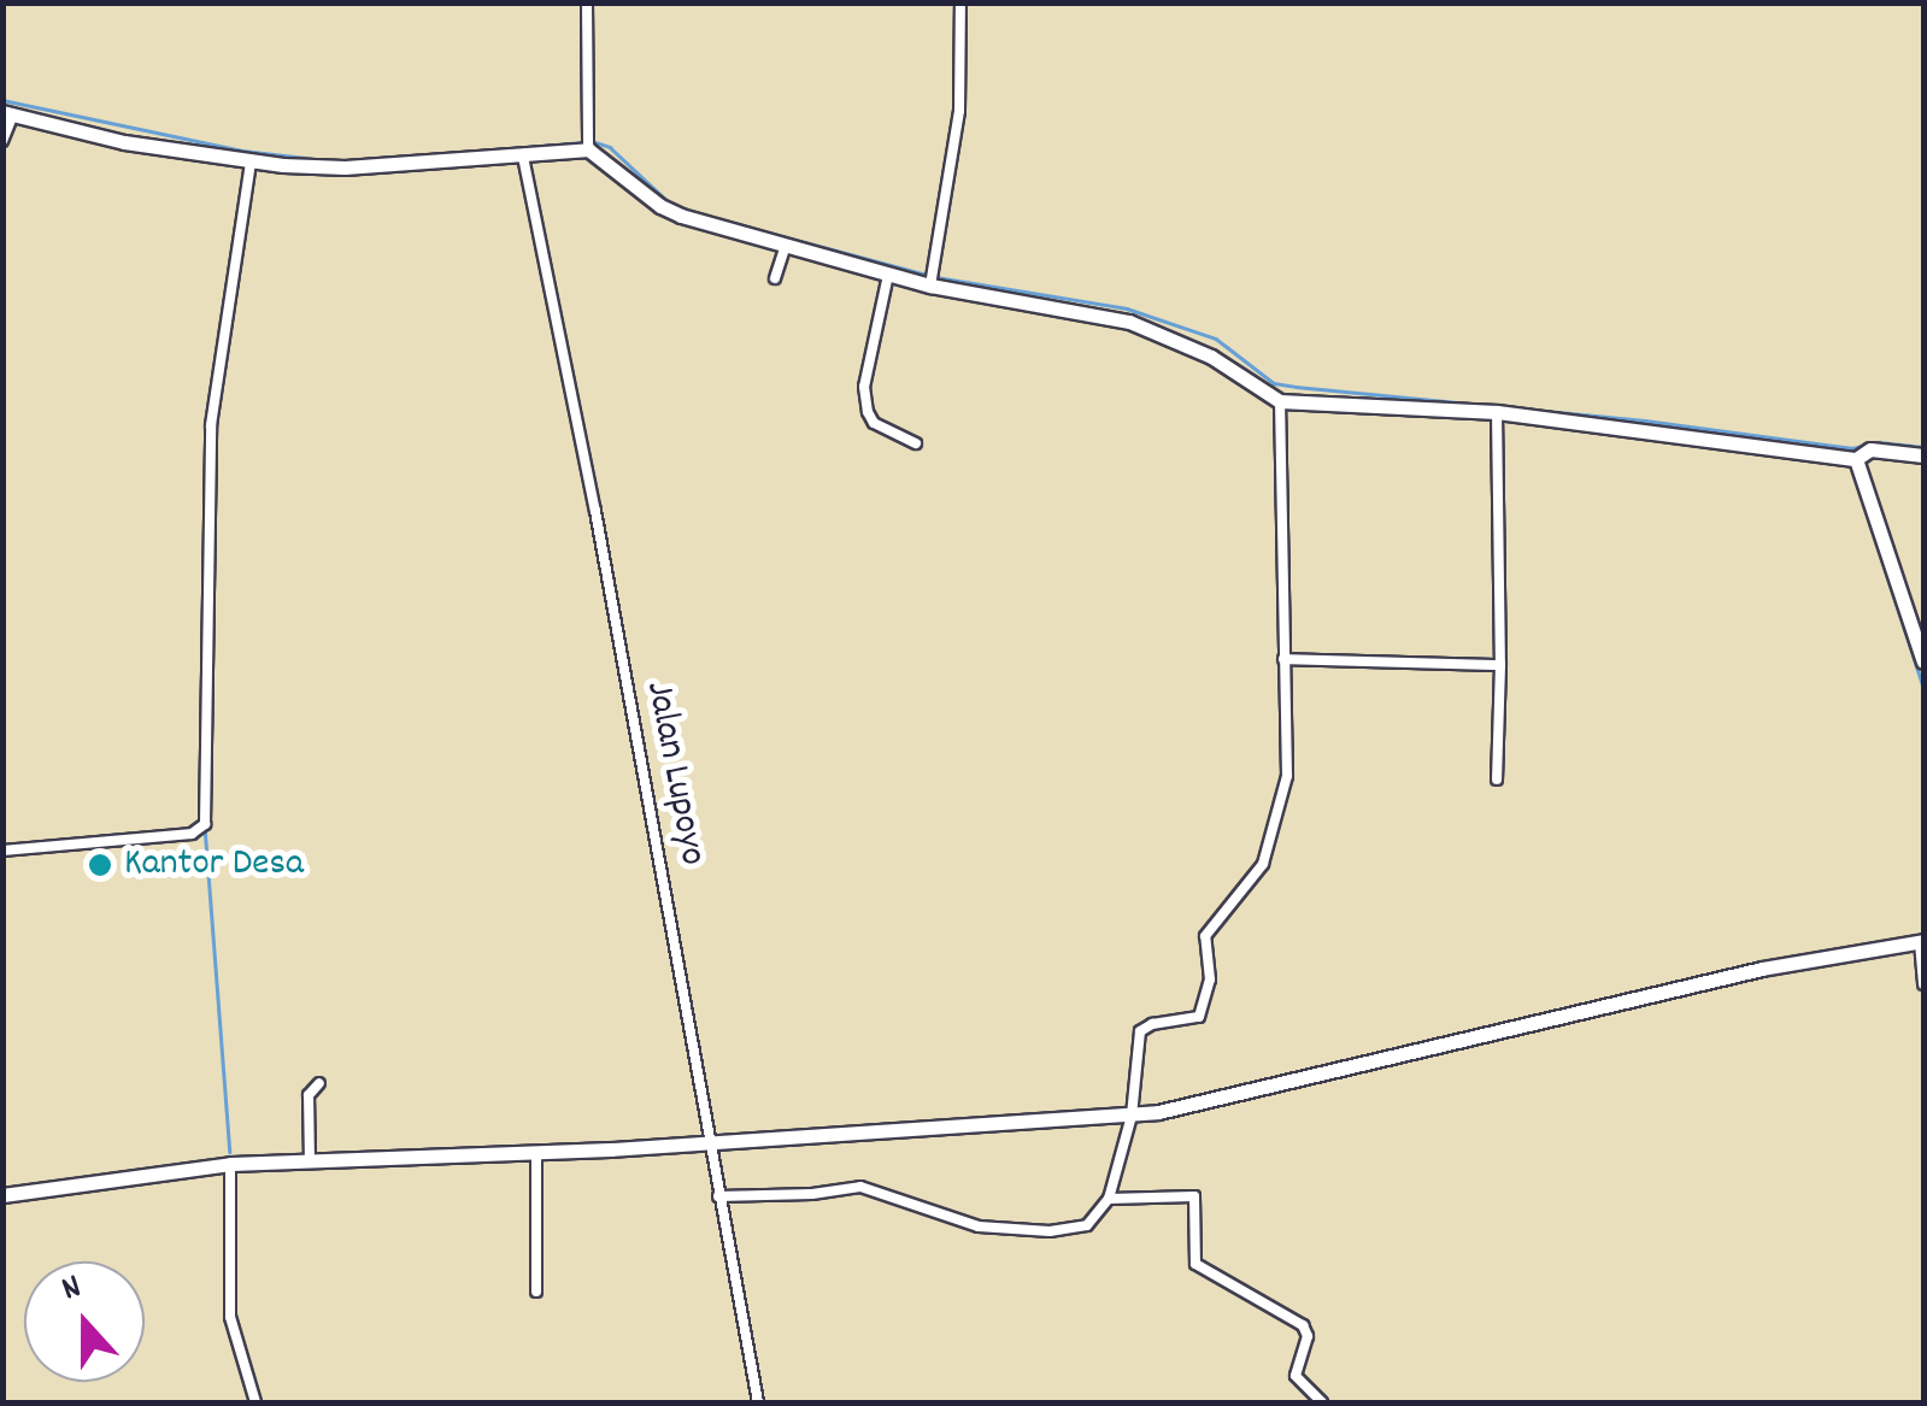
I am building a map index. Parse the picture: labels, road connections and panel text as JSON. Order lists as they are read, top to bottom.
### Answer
{
  "streets": {
    "street": ["Jalan Lupoyo"]
  },
  "places": ["Kantor Desa"],
  "north": "top"
}
